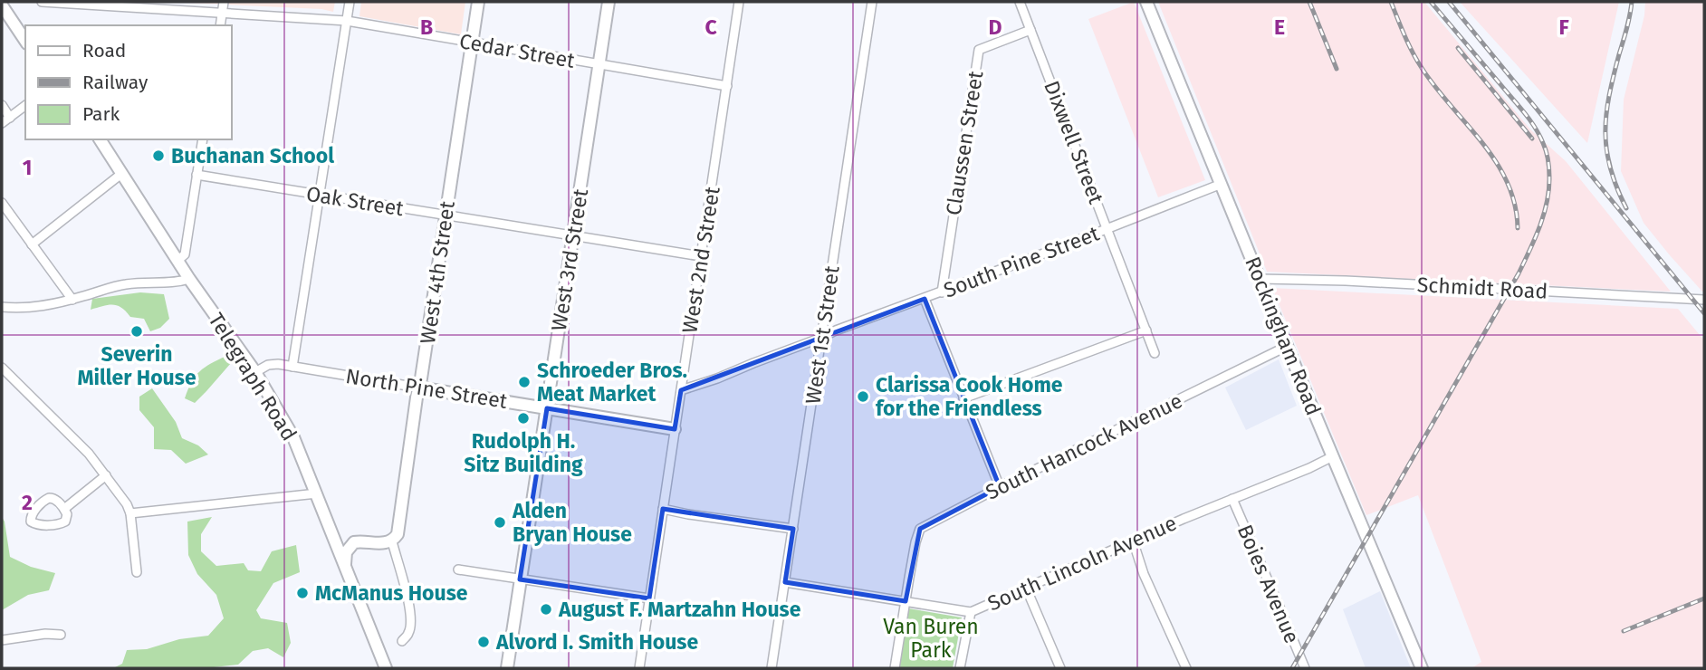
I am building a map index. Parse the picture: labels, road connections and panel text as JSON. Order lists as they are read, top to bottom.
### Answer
{
  "streets": {
    "street": [
      "Cedar Street",
      "Dixwell Street",
      "Claussen Street",
      "Oak Street",
      "West 3rd Street",
      "West 2nd Street",
      "South Pine Street",
      "West 4th Street",
      "Schmidt Road",
      "West 1st Street",
      "Rockingham Road",
      "Telegraph Road",
      "North Pine Street",
      "South Hancock Avenue",
      "South Lincoln Avenue",
      "Boies Avenue"
    ]
  },
  "crossings": [
    ["Cedar Street", "West 3rd Street"],
    ["Cedar Street", "West 2nd Street"],
    ["Cedar Street", "West 4th Street"],
    ["Dixwell Street", "Claussen Street"],
    ["Dixwell Street", "South Pine Street"],
    ["Claussen Street", "South Pine Street"],
    ["Oak Street", "West 3rd Street"],
    ["Oak Street", "West 2nd Street"],
    ["Oak Street", "West 4th Street"],
    ["West 3rd Street", "North Pine Street"],
    ["West 2nd Street", "North Pine Street"],
    ["South Pine Street", "West 1st Street"],
    ["South Pine Street", "Rockingham Road"],
    ["West 4th Street", "North Pine Street"],
    ["Schmidt Road", "Rockingham Road"],
    ["West 1st Street", "South Lincoln Avenue"],
    ["Rockingham Road", "South Hancock Avenue"],
    ["Rockingham Road", "South Lincoln Avenue"],
    ["Telegraph Road", "North Pine Street"],
    ["South Hancock Avenue", "South Lincoln Avenue"],
    ["South Lincoln Avenue", "Boies Avenue"]
  ],
  "parks": ["Van Buren Park"],
  "places": [
    "Buchanan School",
    "Severin Miller House",
    "Schroeder Bros. Meat Market",
    "Clarissa Cook Home for the Friendless",
    "Rudolph H. Sitz Building",
    "Alden Bryan House",
    "McManus House",
    "August F. Martzahn House",
    "Alvord I. Smith House"
  ],
  "legend": ["Road", "Railway", "Park"],
  "grid": {
    "columns": [
      "B",
      "C",
      "D",
      "E",
      "F"
    ],
    "rows": ["1", "2"]
  }
}
